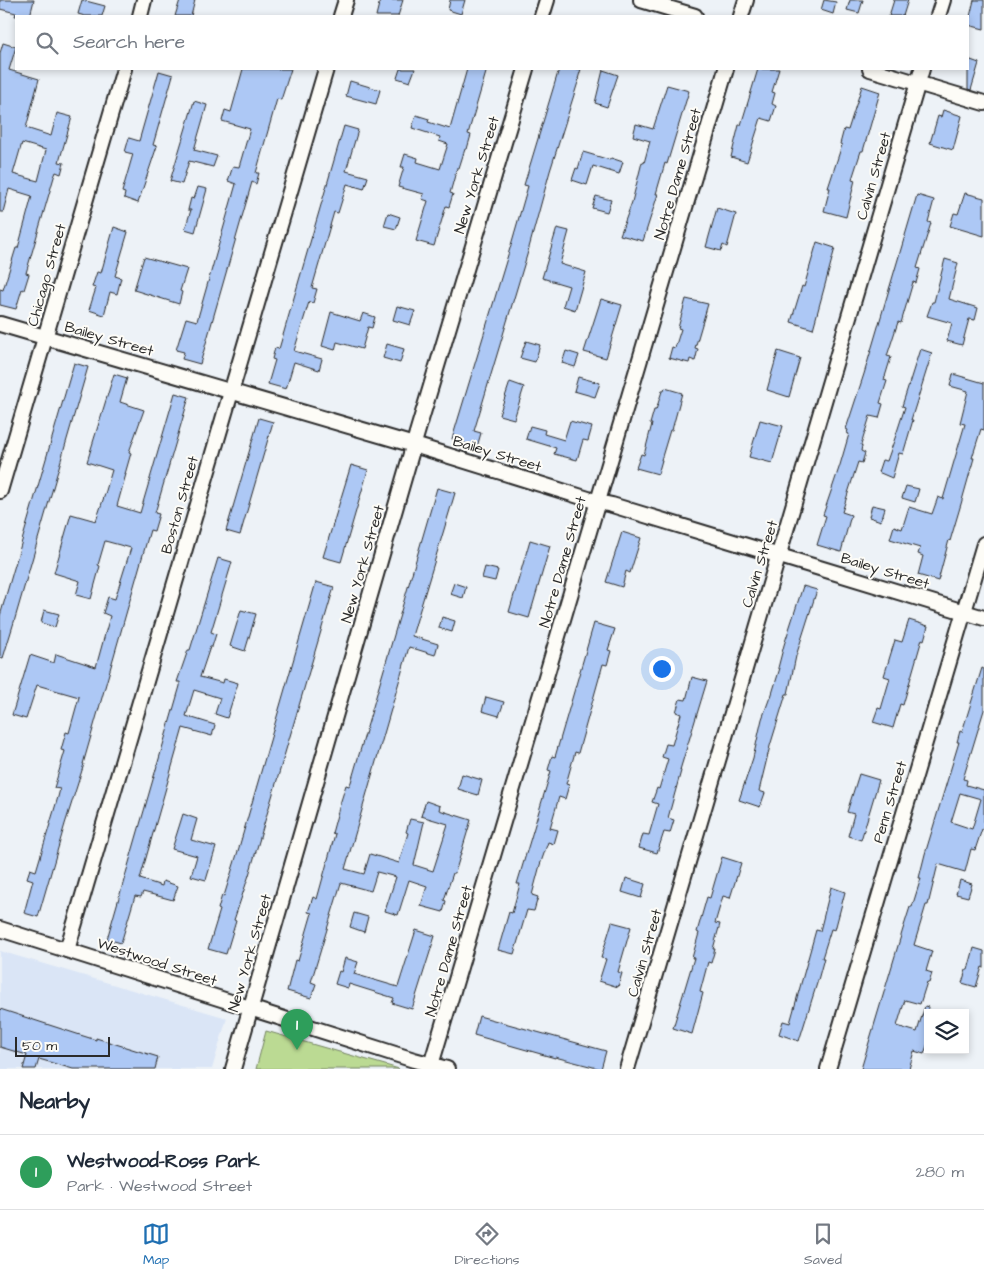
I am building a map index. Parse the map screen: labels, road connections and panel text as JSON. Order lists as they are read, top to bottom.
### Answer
{
  "streets": {
    "street": [
      "Notre Dame Street",
      "New York Street",
      "Calvin Street",
      "Chicago Street",
      "Bailey Street",
      "Boston Street",
      "Penn Street",
      "Westwood Street"
    ]
  },
  "crossings": [
    ["Notre Dame Street", "Bailey Street"],
    ["Notre Dame Street", "Westwood Street"],
    ["New York Street", "Bailey Street"],
    ["New York Street", "Westwood Street"],
    ["Calvin Street", "Bailey Street"],
    ["Chicago Street", "Bailey Street"],
    ["Bailey Street", "Boston Street"],
    ["Bailey Street", "Penn Street"],
    ["Boston Street", "Westwood Street"]
  ],
  "scale_bar": "50 m",
  "page": {
    "search": "Search here",
    "pins": "1",
    "scale": "50 m",
    "heading": "Nearby",
    "list": [
      {
        "mark": "1",
        "name": "Westwood-Ross Park",
        "note": "Park · Westwood Street",
        "value": "280 m"
      }
    ],
    "nav": ["Map", "Directions", "Saved"]
  }
}
